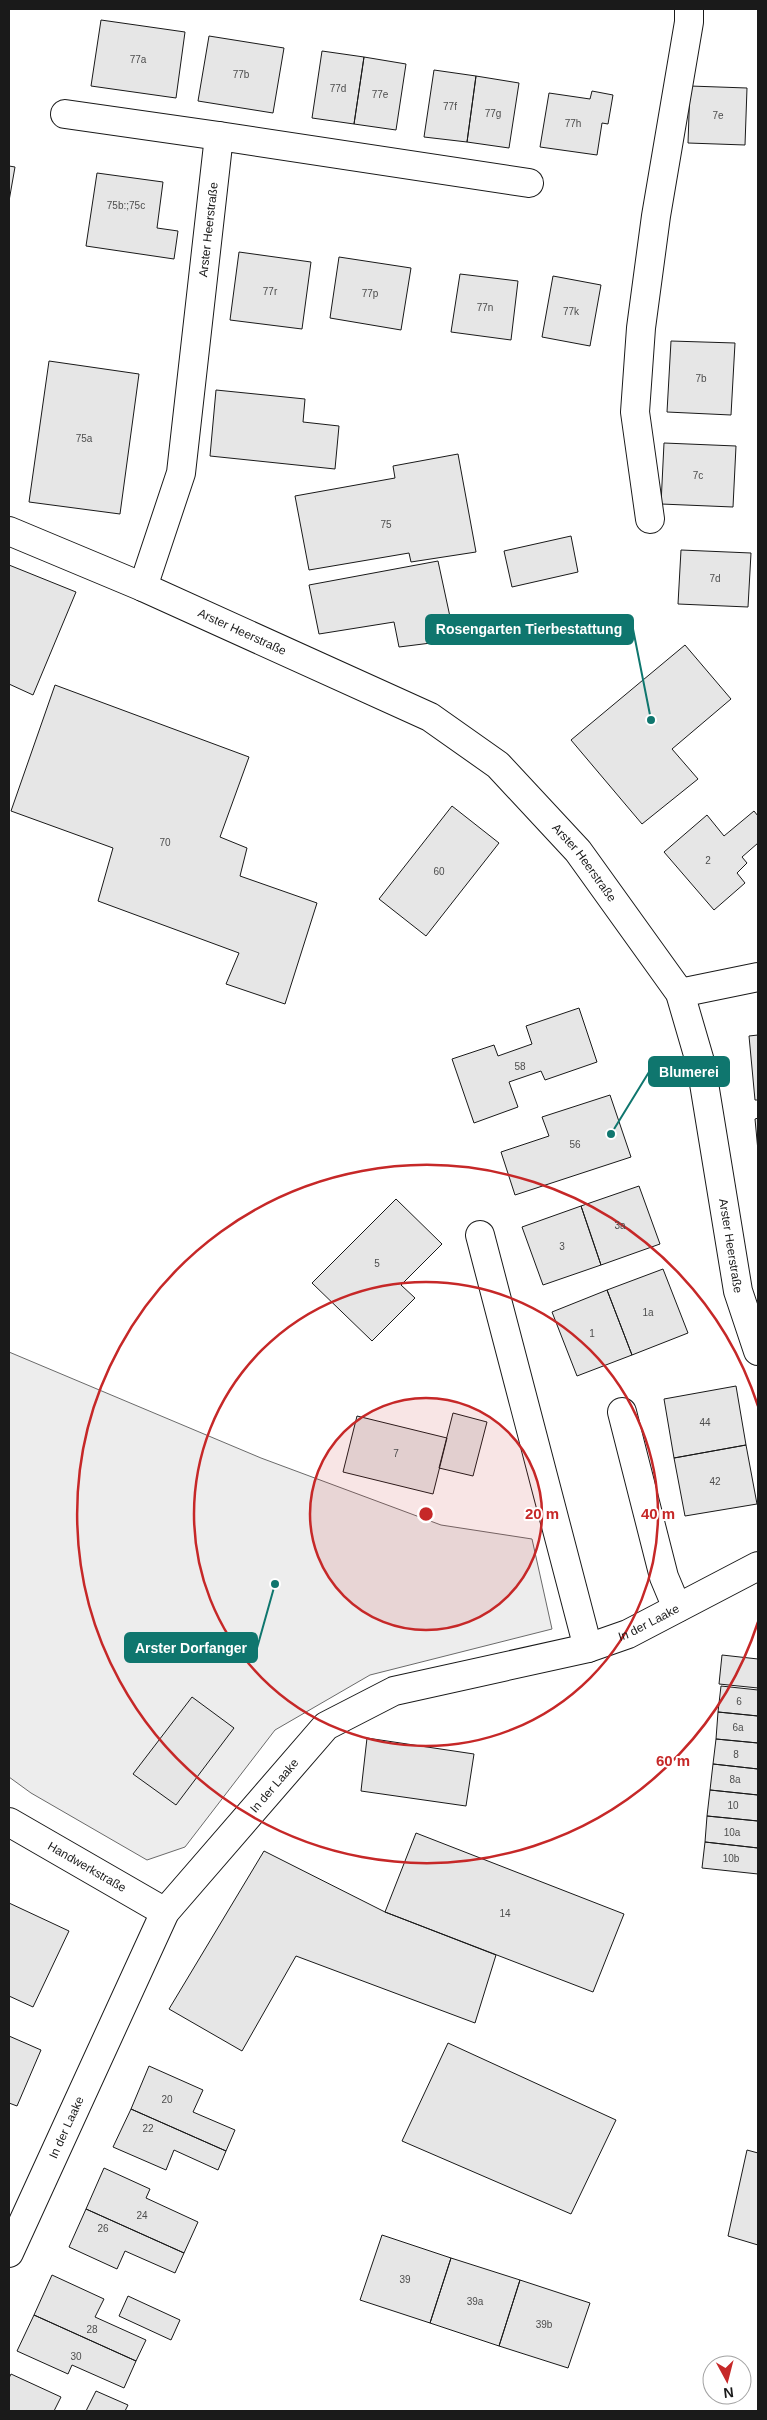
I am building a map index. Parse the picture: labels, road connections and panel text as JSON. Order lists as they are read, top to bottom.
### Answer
{
  "streets": {
    "street": ["Arster Heerstraße", "In der Laake", "Handwerkstraße"]
  },
  "crossings": [
    ["In der Laake", "Handwerkstraße"]
  ],
  "places": ["Rosengarten Tierbestattung", "Blumerei", "Arster Dorfanger"],
  "house_numbers": [
    "77a",
    "77b",
    "77d",
    "77e",
    "77f",
    "77g",
    "7e",
    "77h",
    "75b:;75c",
    "77r",
    "77p",
    "77n",
    "77k",
    "7b",
    "75a",
    "7c",
    "75",
    "7d",
    "70",
    "2",
    "60",
    "58",
    "56",
    "3a",
    "3",
    "5",
    "1a",
    "1",
    "44",
    "7",
    "42",
    "6",
    "6a",
    "8",
    "8a",
    "10",
    "10a",
    "10b",
    "14",
    "20",
    "22",
    "24",
    "26",
    "39",
    "39a",
    "39b",
    "28",
    "30"
  ],
  "north": "bottom",
  "rings": ["20 m", "40 m", "60 m"]
}
